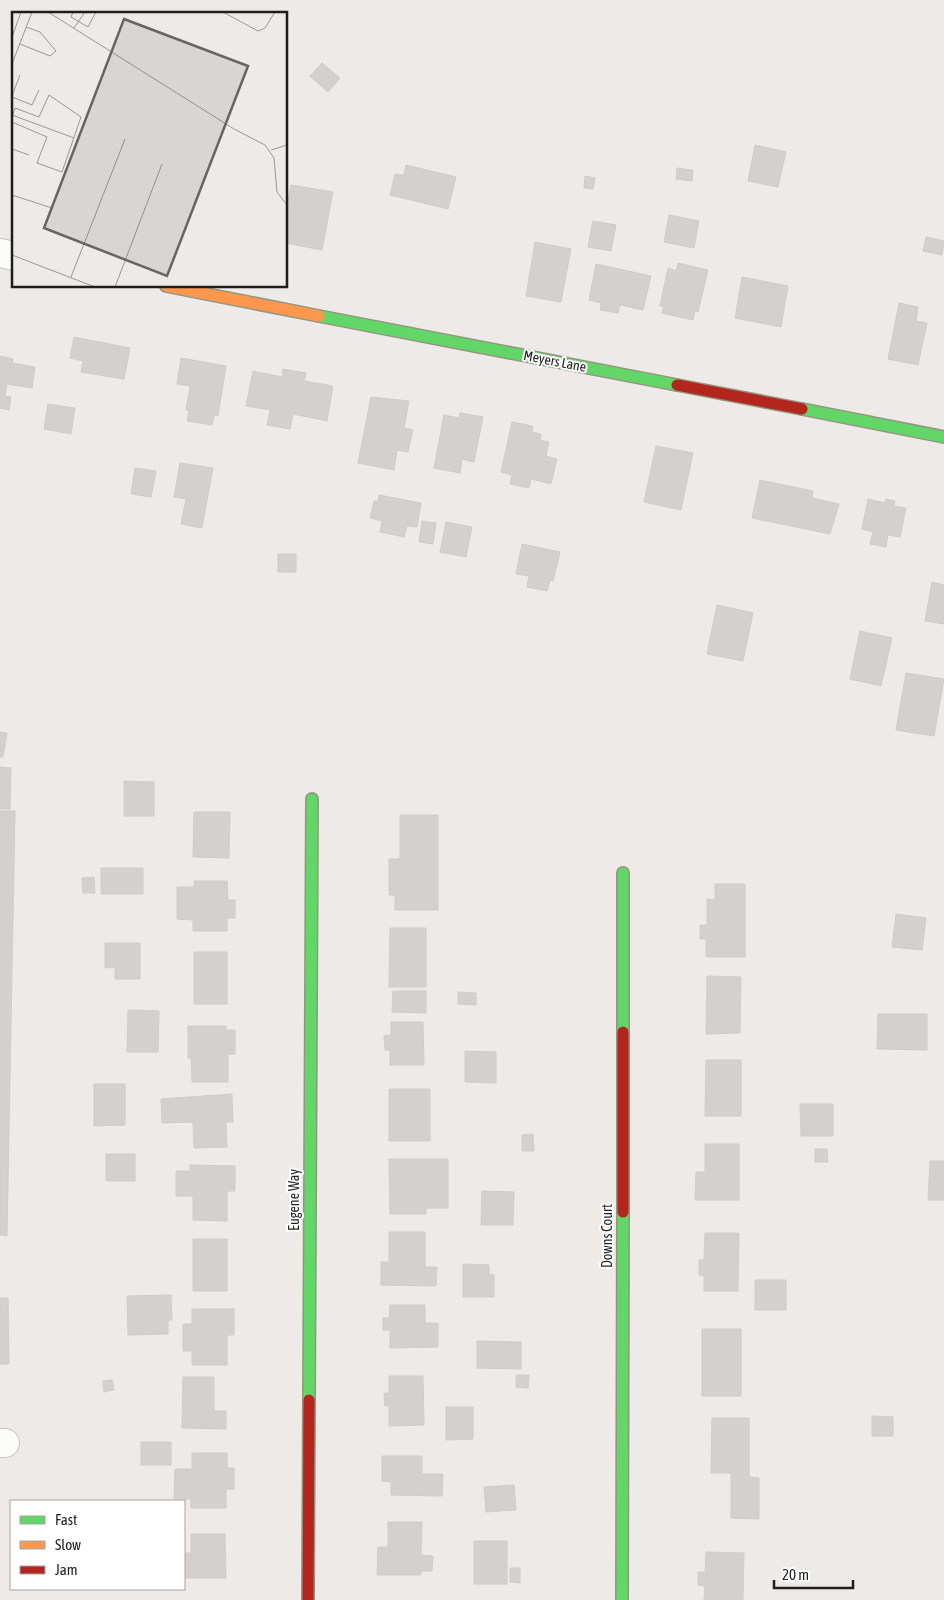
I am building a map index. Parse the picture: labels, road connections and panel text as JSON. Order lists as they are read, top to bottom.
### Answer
{
  "streets": {
    "street": ["Meyers Lane", "Eugene Way", "Downs Court"]
  },
  "legend": ["Fast", "Slow", "Jam"],
  "scale_bar": "20 m"
}
